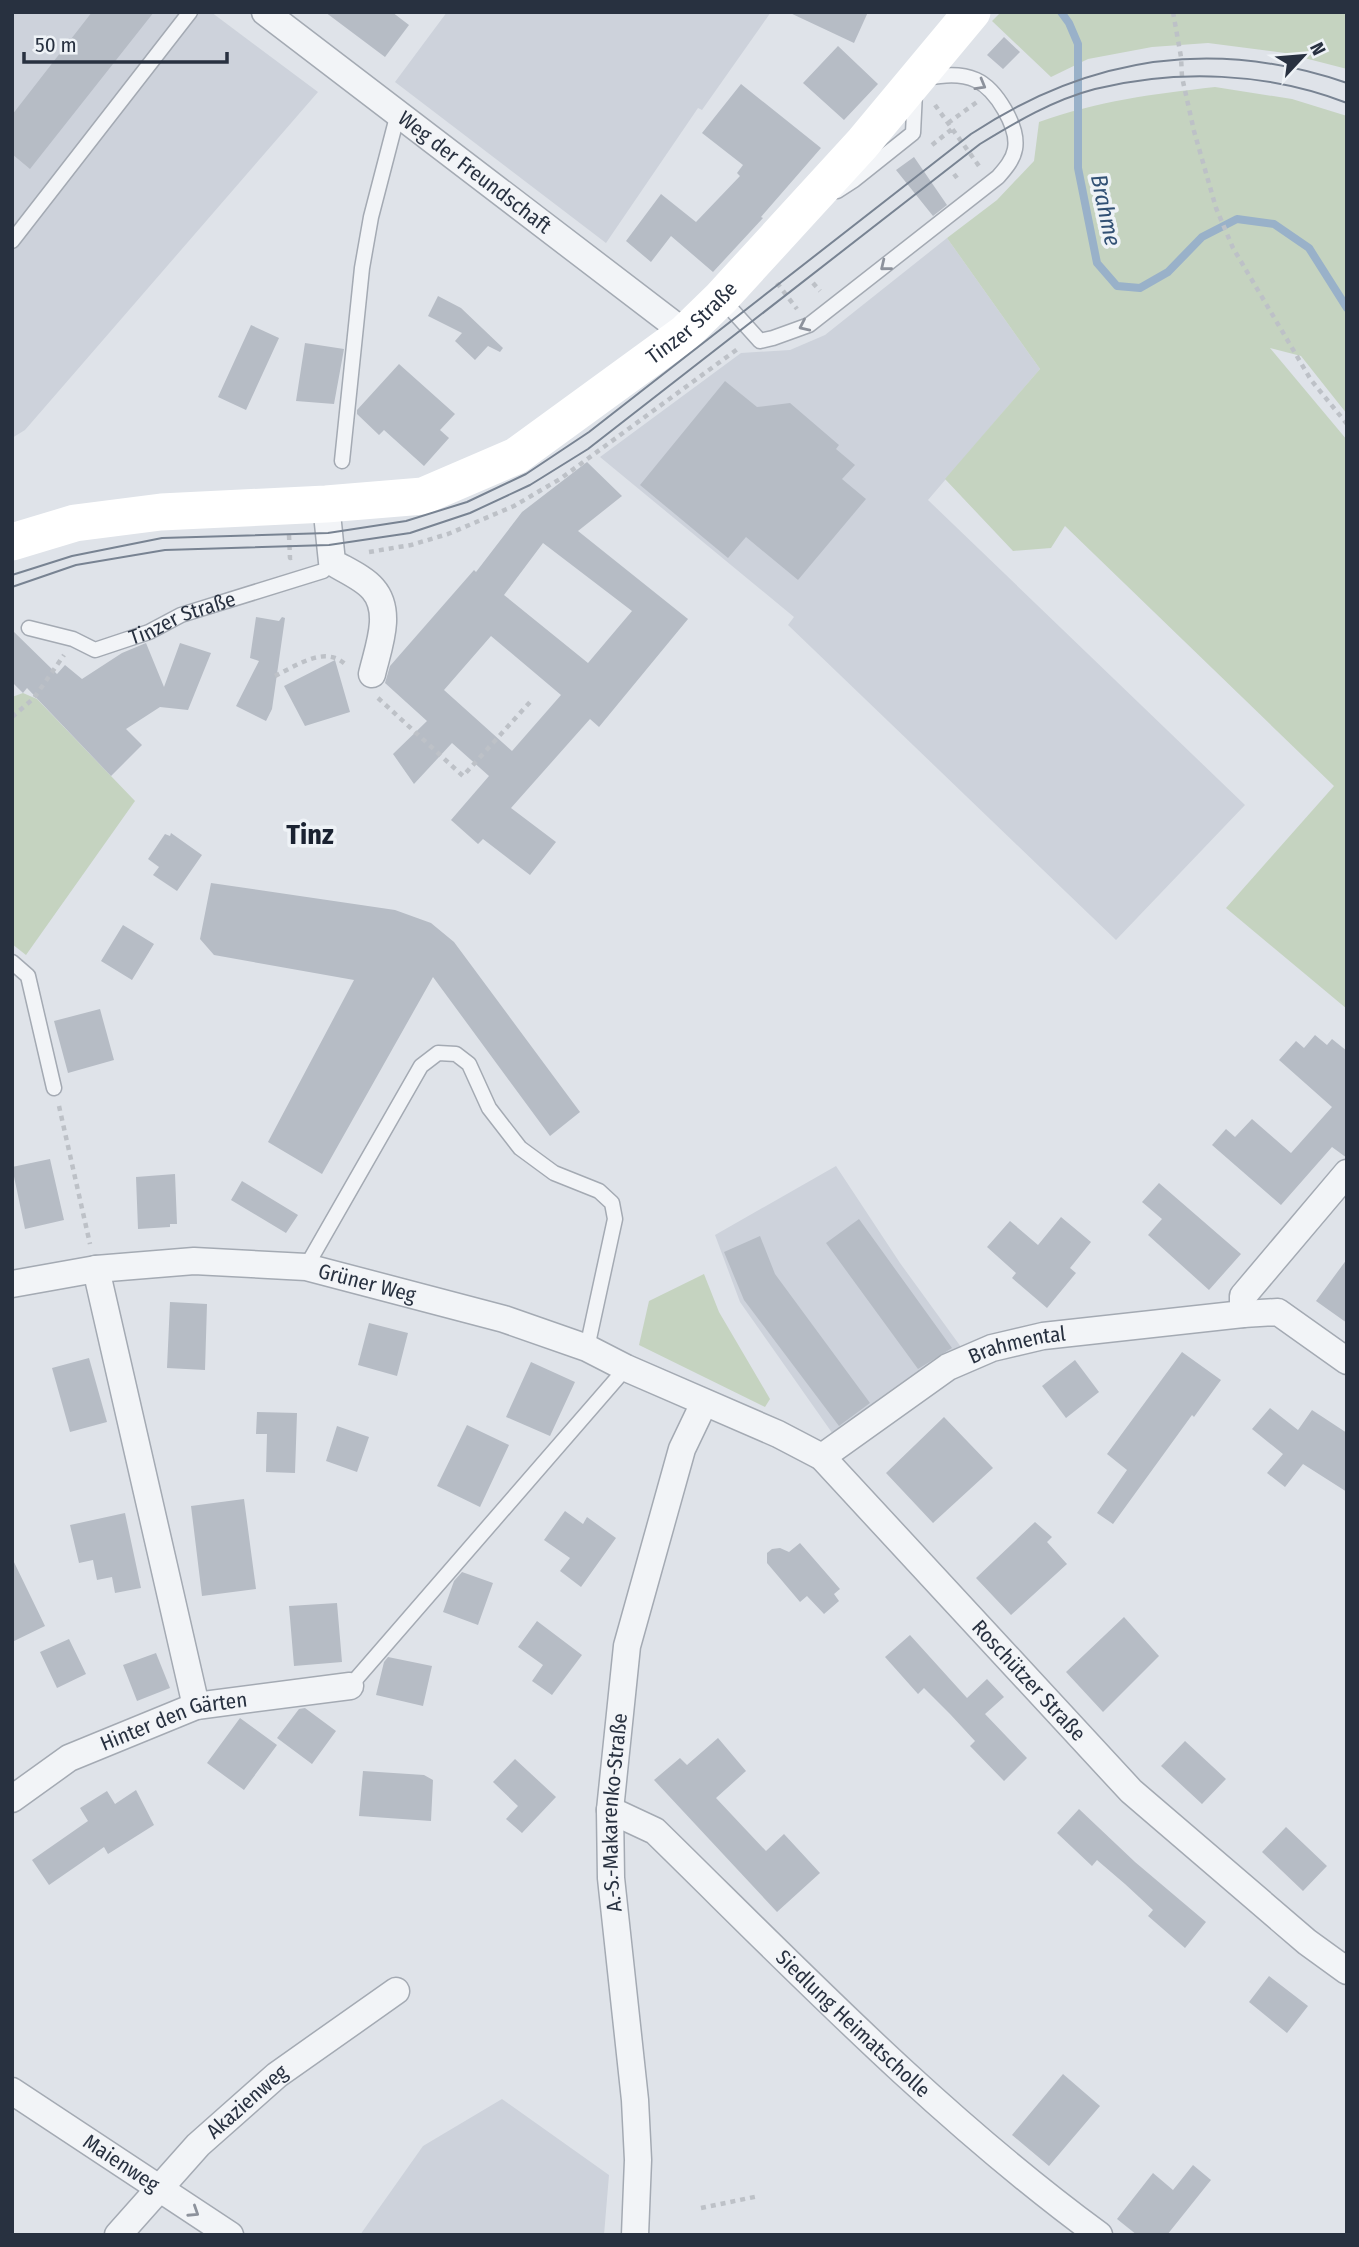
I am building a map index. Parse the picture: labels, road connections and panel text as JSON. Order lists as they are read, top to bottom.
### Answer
{
  "streets": {
    "street": [
      "Weg der Freundschaft",
      "Tinzer Straße",
      "Grüner Weg",
      "Brahmental",
      "Roschützer Straße",
      "Hinter den Gärten",
      "A.-S.-Makarenko-Straße",
      "Siedlung Heimatscholle",
      "Akazienweg",
      "Maienweg"
    ]
  },
  "crossings": [
    ["Weg der Freundschaft", "Tinzer Straße"],
    ["Grüner Weg", "Roschützer Straße"],
    ["Grüner Weg", "A.-S.-Makarenko-Straße"],
    ["Brahmental", "Roschützer Straße"],
    ["Roschützer Straße", "A.-S.-Makarenko-Straße"],
    ["A.-S.-Makarenko-Straße", "Siedlung Heimatscholle"],
    ["Akazienweg", "Maienweg"]
  ],
  "districts": ["Tinz"],
  "water": ["Brahme"],
  "scale_bar": "50 m",
  "north": "top right"
}
